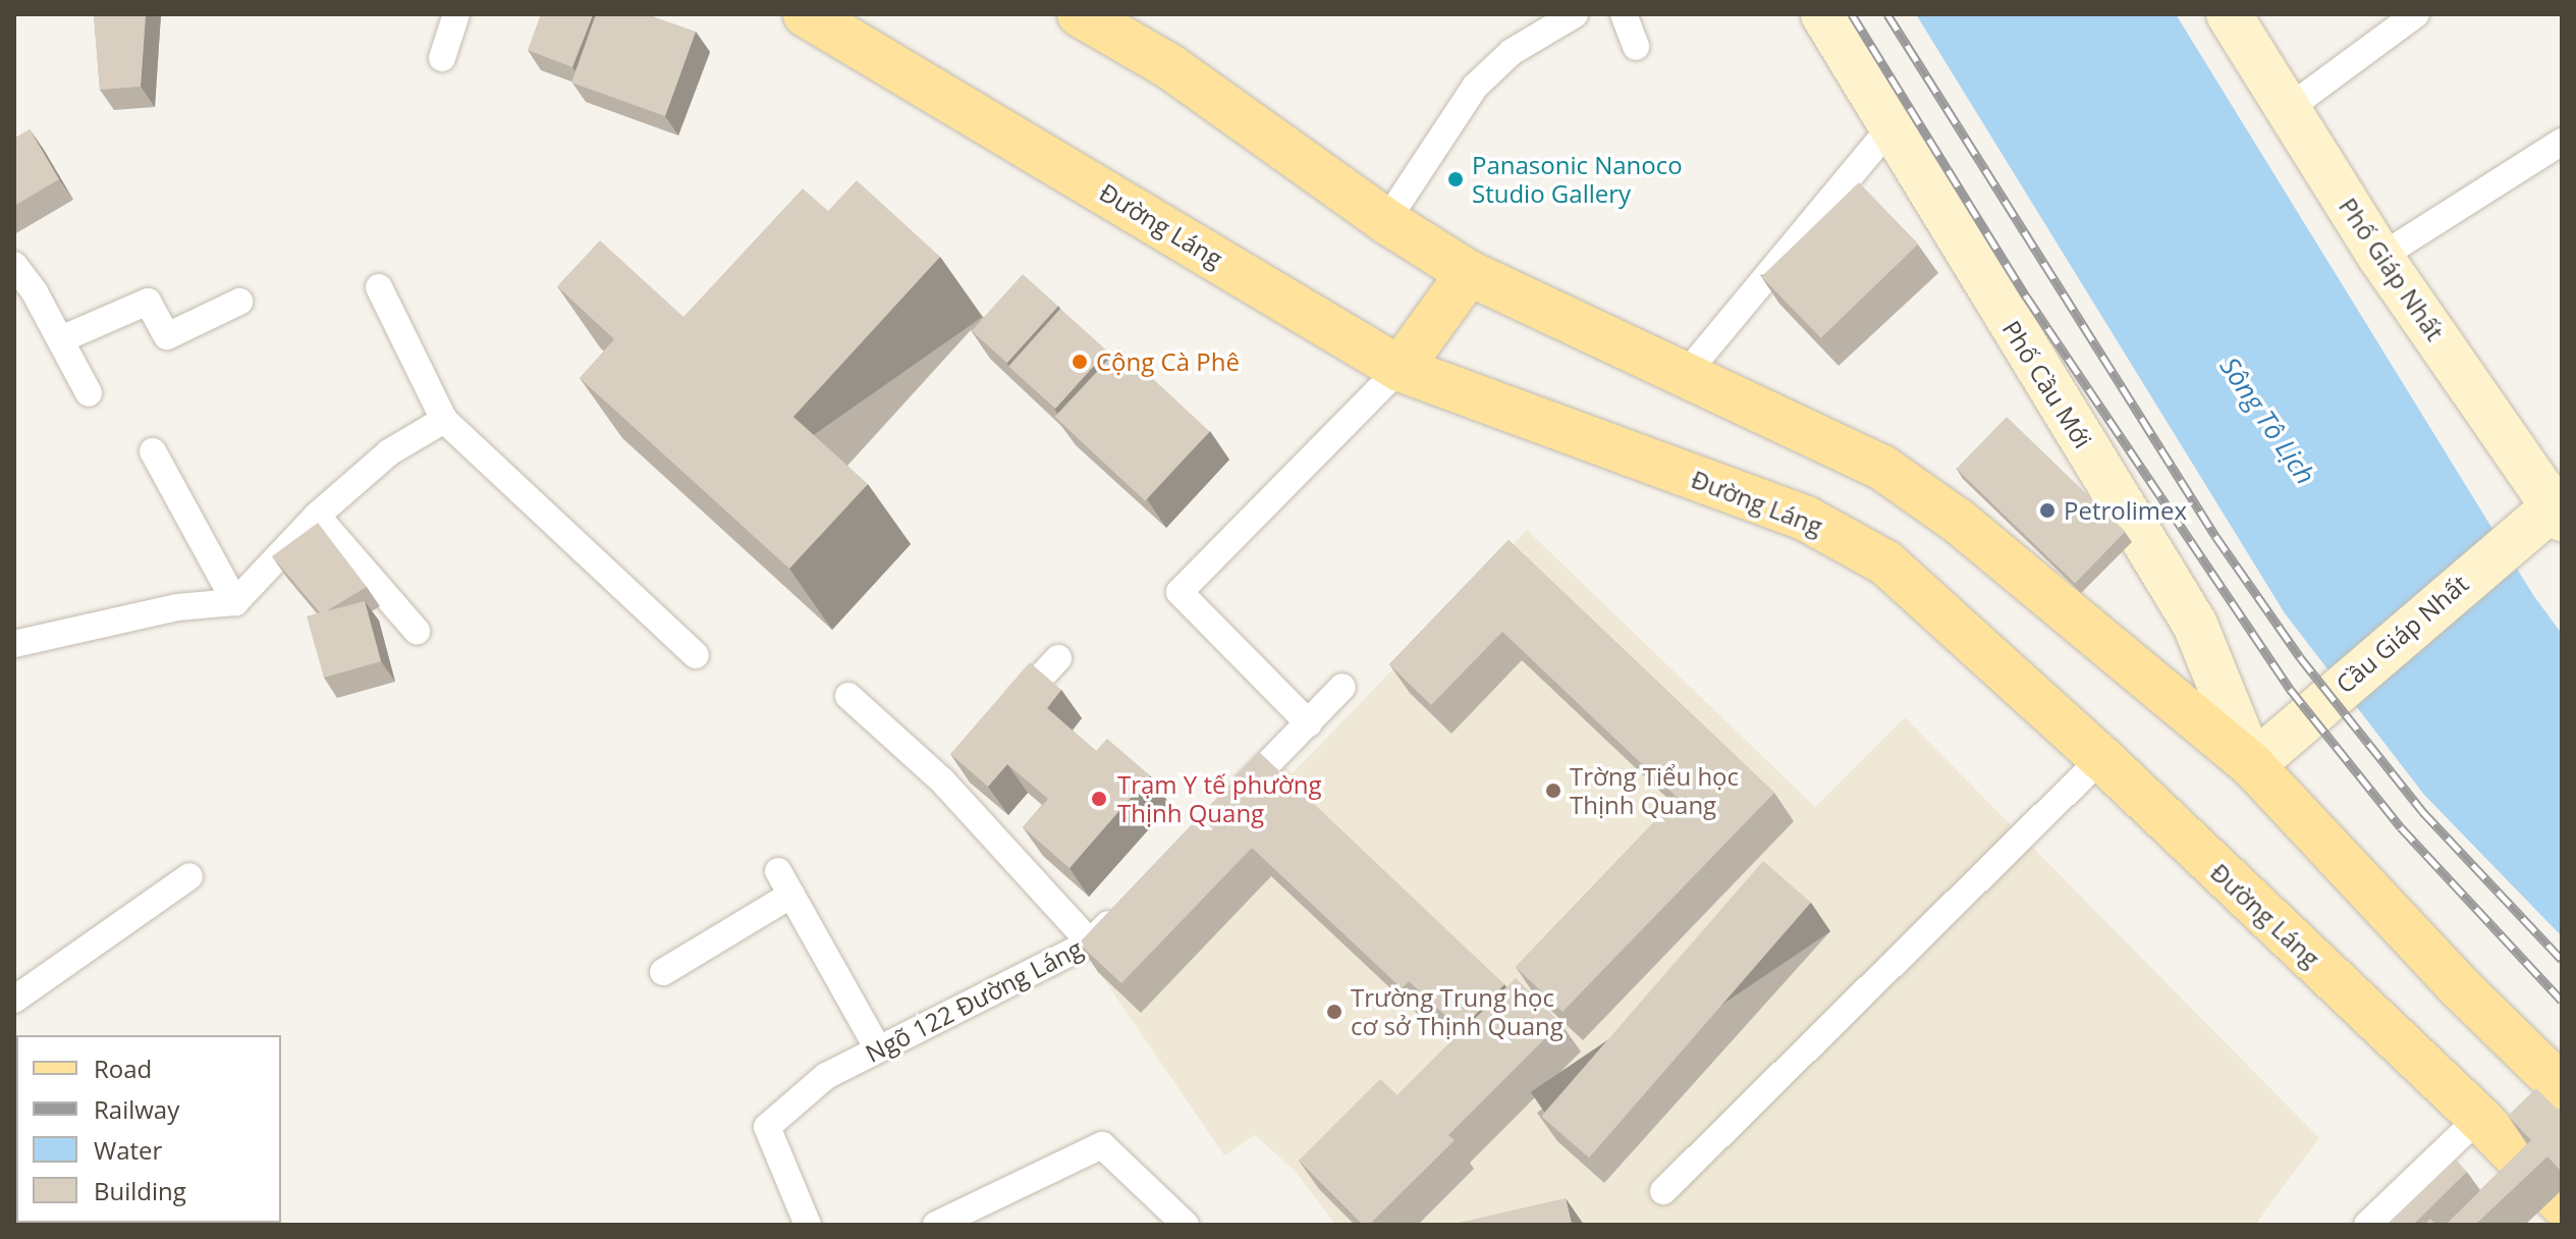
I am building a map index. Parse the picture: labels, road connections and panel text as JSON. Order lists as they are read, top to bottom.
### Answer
{
  "streets": {
    "main road": [
      "Đường Láng",
      "Phố Giáp Nhất",
      "Phố Cầu Mới",
      "Cầu Giáp Nhất"
    ],
    "lane": ["Ngõ 122 Đường Láng"]
  },
  "crossings": [
    ["Phố Giáp Nhất", "Cầu Giáp Nhất"],
    ["Phố Cầu Mới", "Cầu Giáp Nhất"]
  ],
  "water": ["Sông Tô Lịch"],
  "places": [
    "Panasonic Nanoco Studio Gallery",
    "Cộng Cà Phê",
    "Petrolimex",
    "Trờng Tiểu học Thịnh Quang",
    "Trạm Y tế phường Thịnh Quang",
    "Trường Trung học cơ sở Thịnh Quang"
  ],
  "legend": [
    "Road",
    "Railway",
    "Water",
    "Building"
  ]
}
